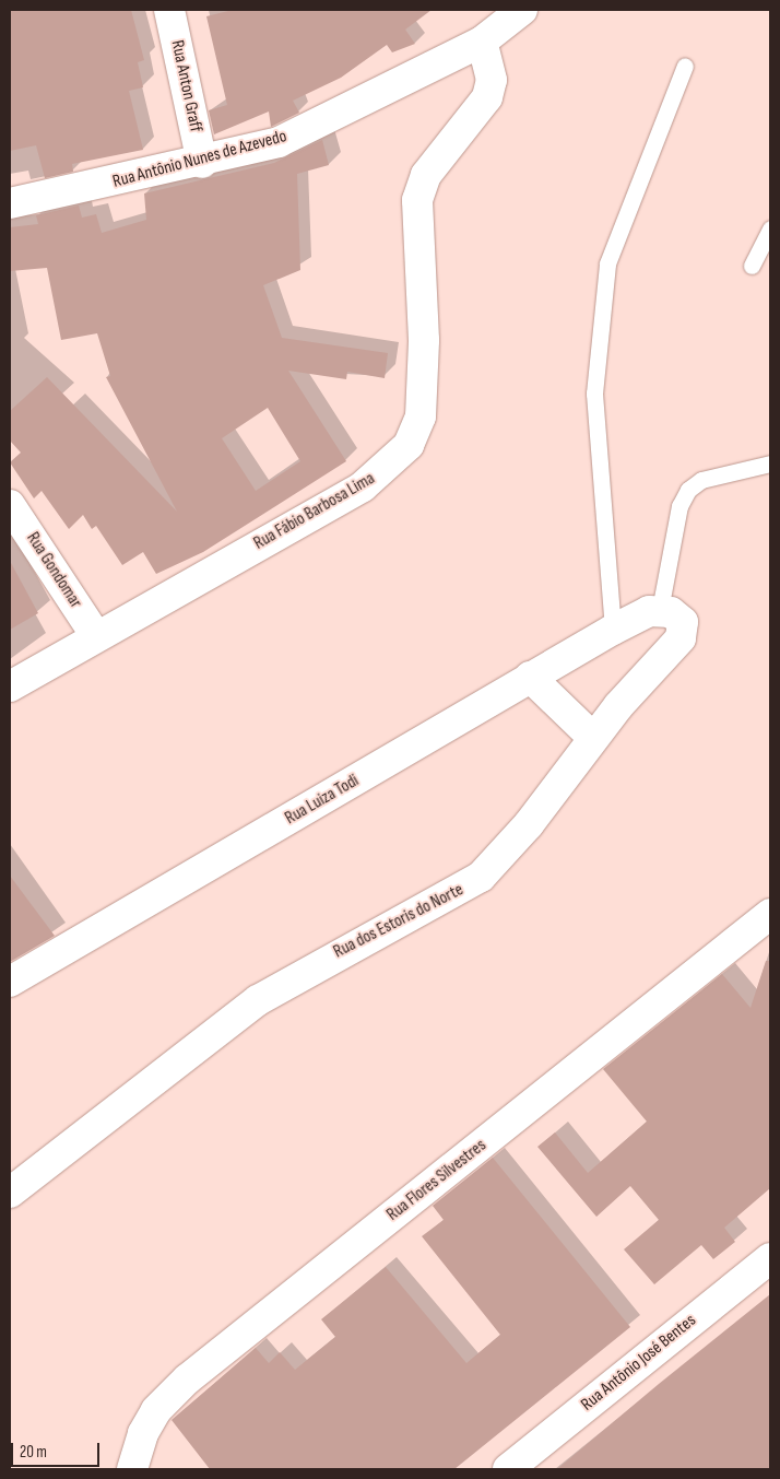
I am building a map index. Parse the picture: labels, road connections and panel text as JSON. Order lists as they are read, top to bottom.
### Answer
{
  "streets": {
    "street": [
      "Rua Anton Graff",
      "Rua Antônio Nunes de Azevedo",
      "Rua Fábio Barbosa Lima",
      "Rua Gondomar",
      "Rua Luiza Todi",
      "Rua dos Estoris do Norte",
      "Rua Flores Silvestres",
      "Rua Antônio José Bentes"
    ]
  },
  "crossings": [
    ["Rua Anton Graff", "Rua Antônio Nunes de Azevedo"],
    ["Rua Antônio Nunes de Azevedo", "Rua Fábio Barbosa Lima"],
    ["Rua Fábio Barbosa Lima", "Rua Gondomar"],
    ["Rua Luiza Todi", "Rua dos Estoris do Norte"]
  ],
  "scale_bar": "20 m"
}
